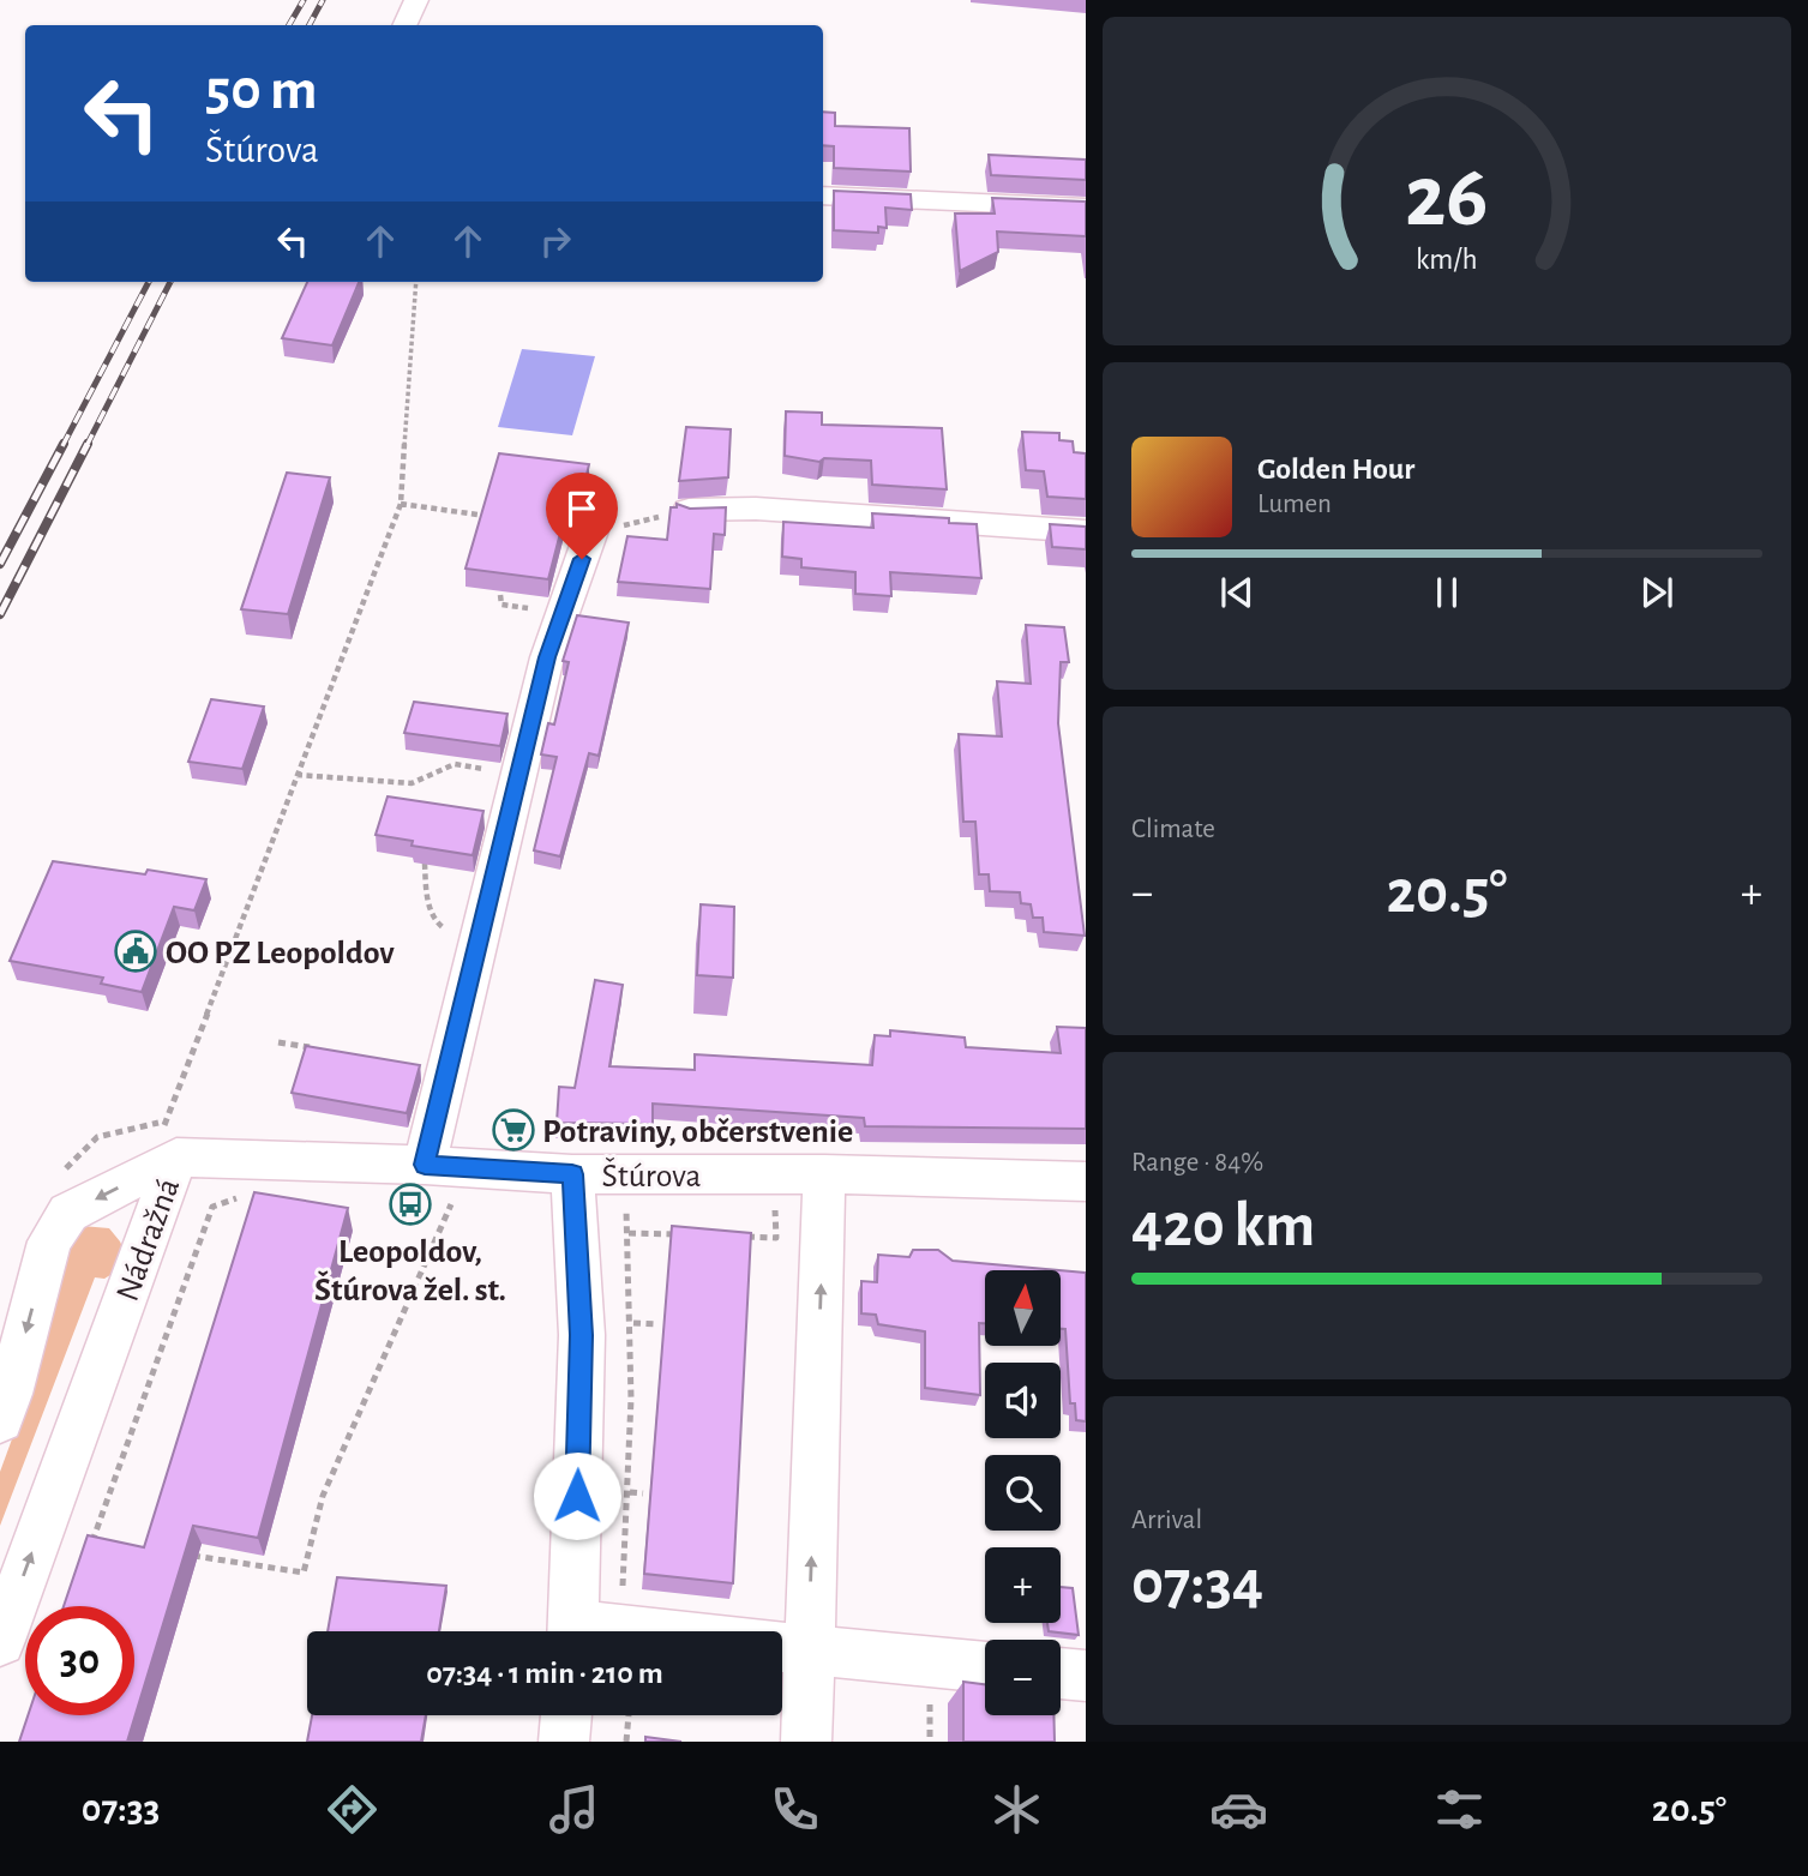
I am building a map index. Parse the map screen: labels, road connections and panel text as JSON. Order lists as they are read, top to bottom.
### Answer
{
  "streets": {
    "street": ["Štúrova", "Nádražná"]
  },
  "crossings": [
    ["Štúrova", "Nádražná"]
  ],
  "places": {
    "public building": ["OO PZ Leopoldov"],
    "supermarket": ["Potraviny, občerstvenie"],
    "bus stop": ["Leopoldov, Štúrova žel. st."]
  },
  "north": "top",
  "page": {
    "turn": ["50 m", "Štúrova"],
    "song": ["Golden Hour", "Lumen"],
    "tile": [
      "Climate",
      ["Range · 84%", "420 km"],
      ["Arrival", "07:34"]
    ],
    "heat": ["−", "20.5°", "+"],
    "map_buttons": ["+", "−"],
    "limit": "30",
    "trip": "07:34 · 1 min · 210 m",
    "tabs": ["07:33", "20.5°"],
    "gauge": ["26", "km/h"]
  }
}
